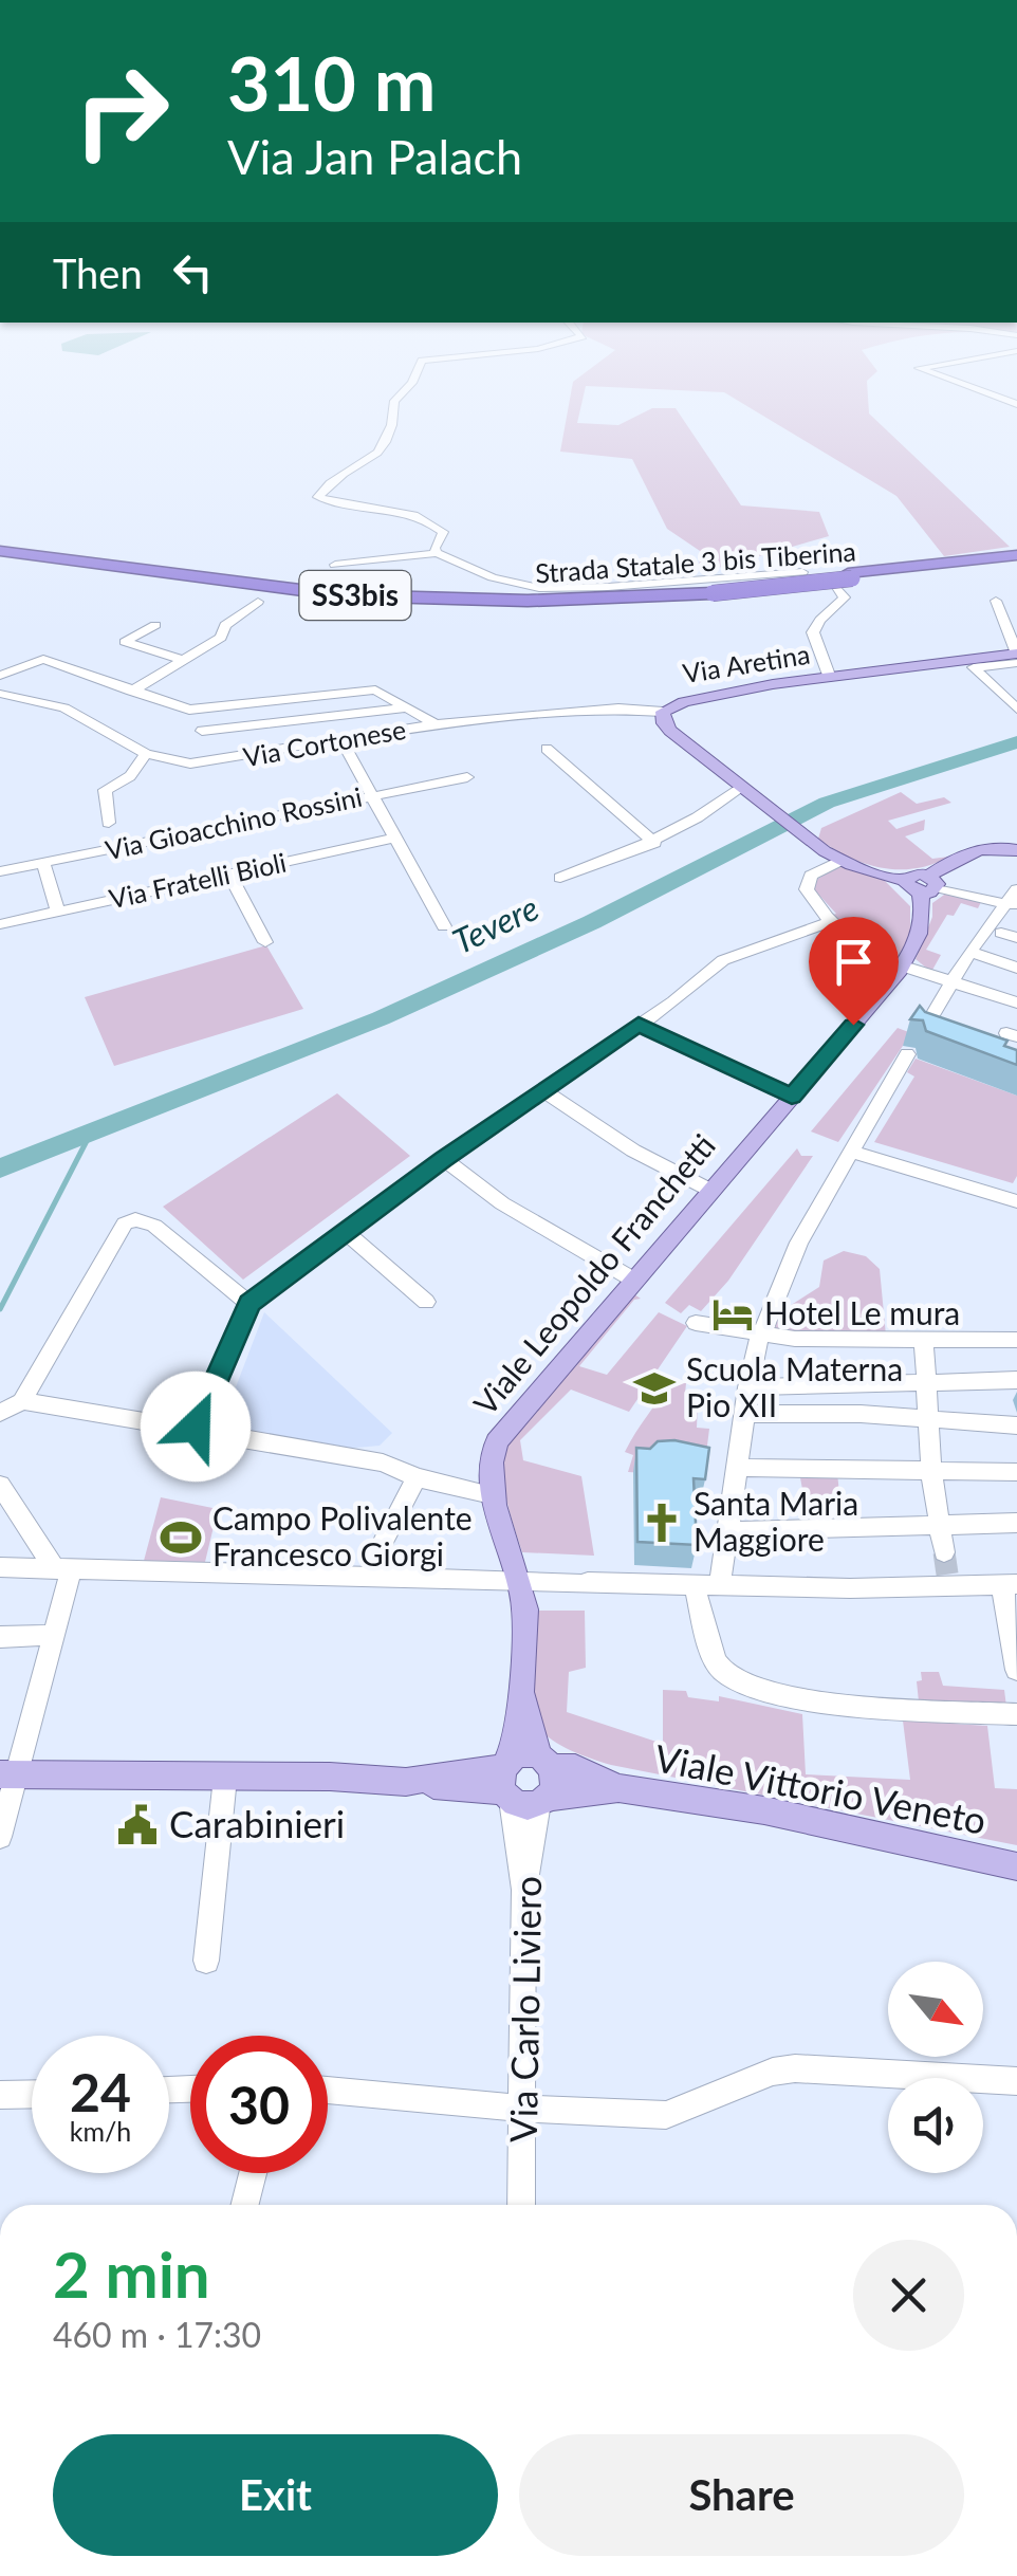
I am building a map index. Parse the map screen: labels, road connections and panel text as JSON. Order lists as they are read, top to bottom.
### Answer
{
  "streets": {
    "highway": ["Strada Statale 3 bis Tiberina", "SS3bis"],
    "main road": ["Via Aretina", "Viale Leopoldo Franchetti", "Viale Vittorio Veneto"],
    "street": [
      "Via Cortonese",
      "Via Gioacchino Rossini",
      "Via Fratelli Bioli",
      "Via Carlo Liviero"
    ]
  },
  "crossings": [
    ["Via Aretina", "Via Cortonese"],
    ["Via Aretina", "Viale Leopoldo Franchetti"],
    ["Viale Leopoldo Franchetti", "Viale Vittorio Veneto"],
    ["Viale Leopoldo Franchetti", "Via Carlo Liviero"],
    ["Viale Vittorio Veneto", "Via Carlo Liviero"]
  ],
  "water": ["Tevere"],
  "places": {
    "hotel": ["Hotel Le mura"],
    "school or university": ["Scuola Materna Pio XII"],
    "church": ["Santa Maria Maggiore"],
    "sports": ["Campo Polivalente Francesco Giorgi"],
    "public building": ["Carabinieri"]
  },
  "north": "bottom right",
  "page": {
    "turn": ["310 m", "Via Jan Palach"],
    "then": "Then",
    "speed": "24 km/h",
    "limit": "30",
    "heading": ["2 min", "460 m · 17:30"],
    "buttons": ["Exit", "Share"]
  }
}
